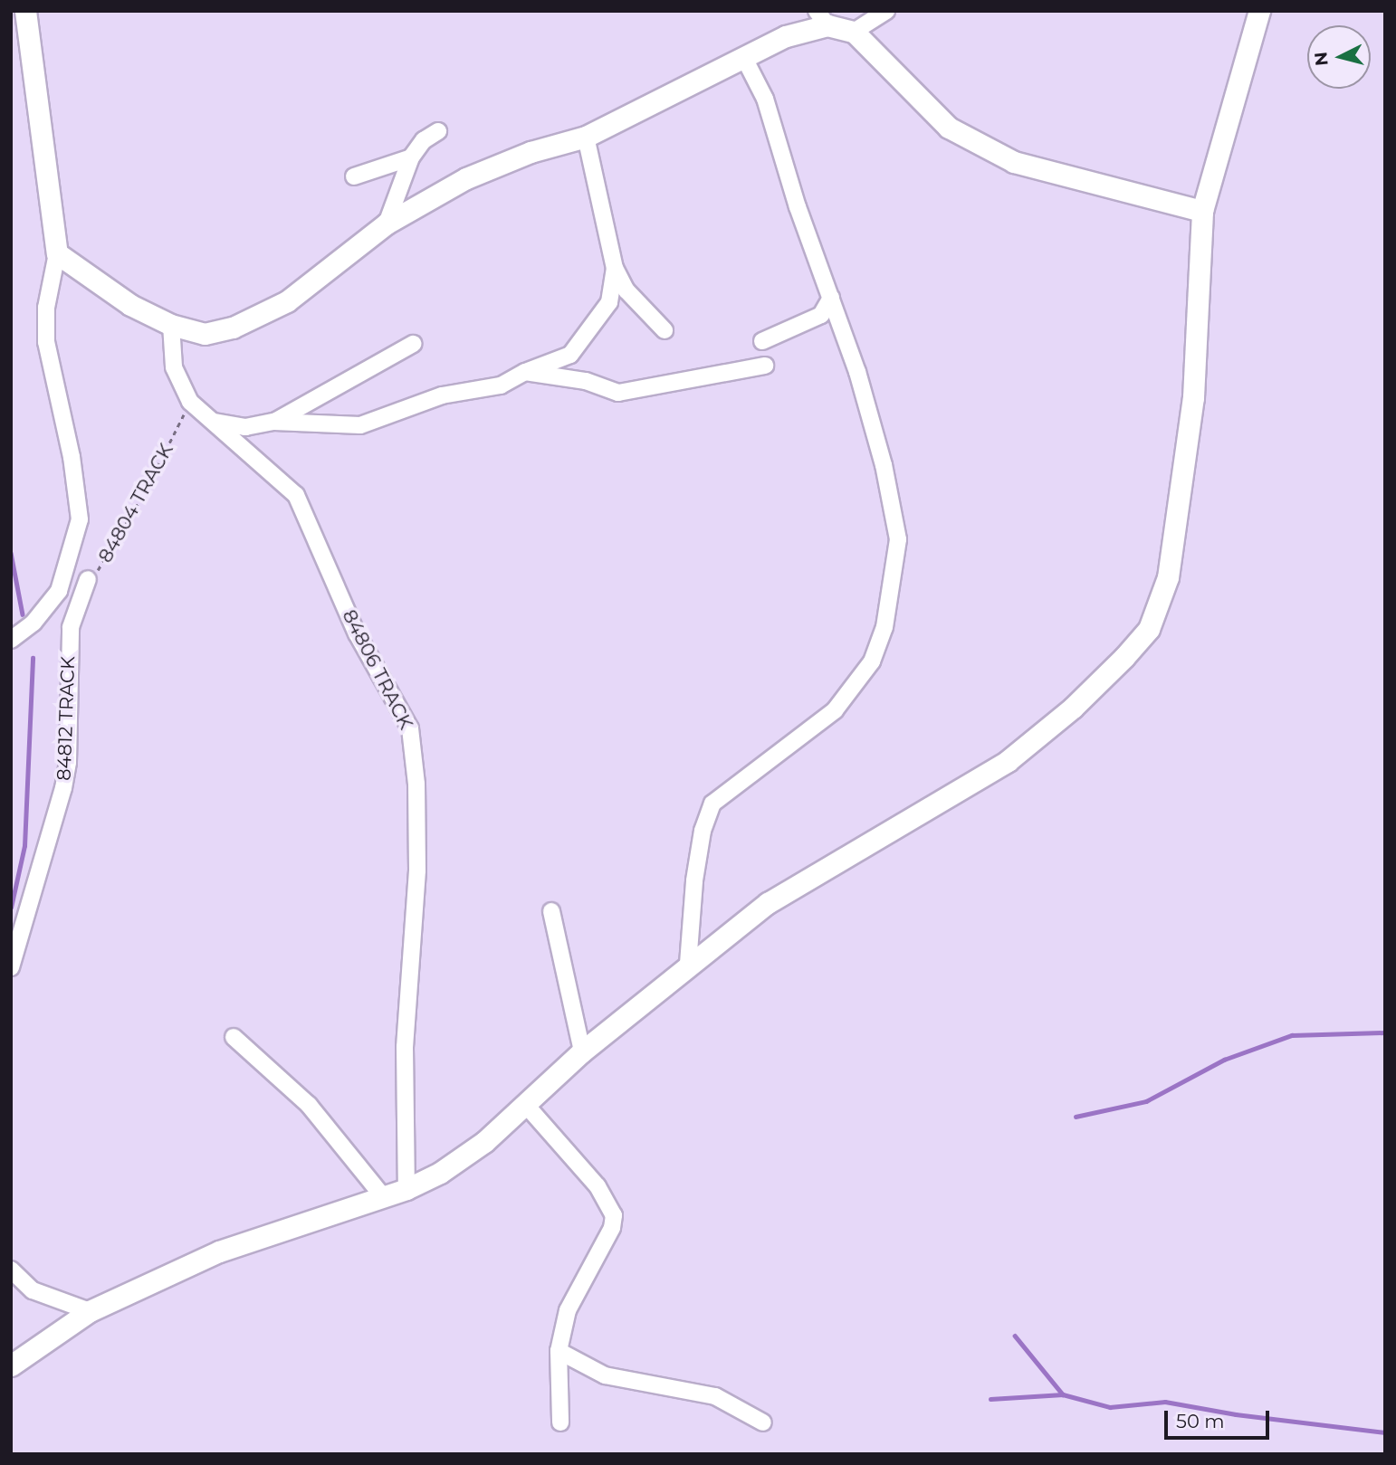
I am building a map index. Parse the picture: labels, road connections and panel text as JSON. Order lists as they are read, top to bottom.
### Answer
{
  "streets": {
    "street": ["84806 TRACK", "84812 TRACK"],
    "path": ["84804 TRACK"]
  },
  "crossings": [
    ["84804 TRACK", "84806 TRACK"],
    ["84804 TRACK", "84812 TRACK"]
  ],
  "scale_bar": "50 m",
  "north": "left"
}
